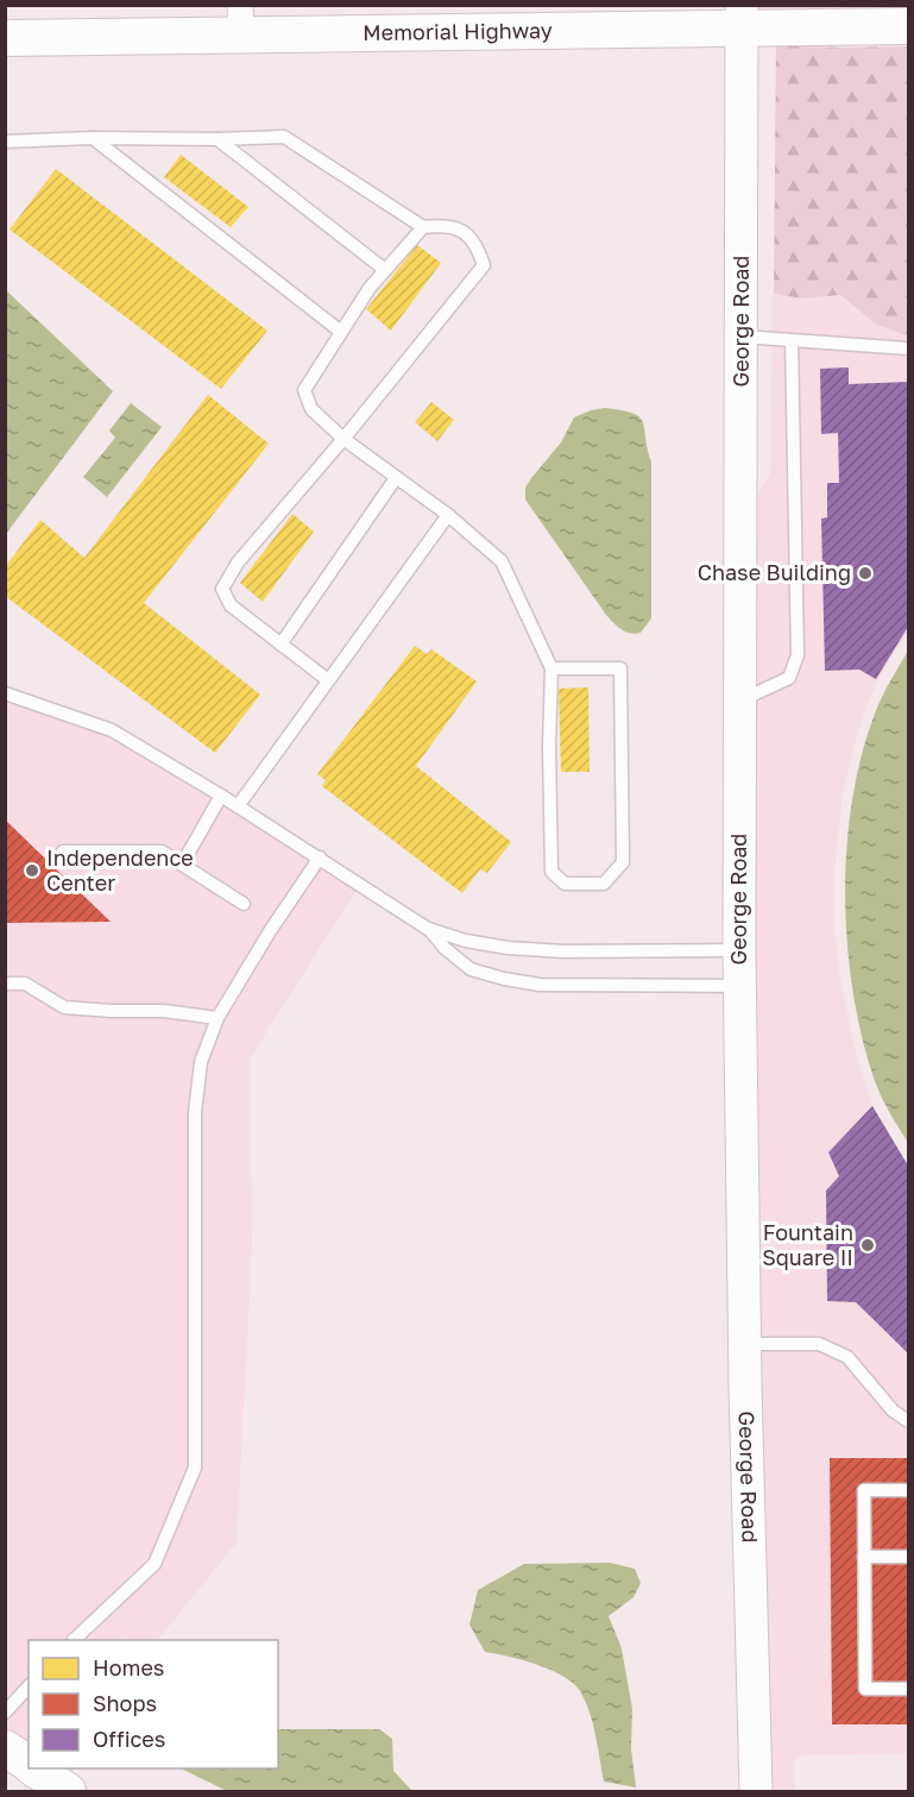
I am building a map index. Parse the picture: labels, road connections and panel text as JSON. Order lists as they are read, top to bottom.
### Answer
{
  "streets": {
    "main road": ["Memorial Highway"],
    "street": ["George Road"]
  },
  "crossings": [
    ["Memorial Highway", "George Road"]
  ],
  "places": ["Chase Building", "Independence Center", "Fountain Square II"],
  "legend": ["Homes", "Shops", "Offices"]
}
